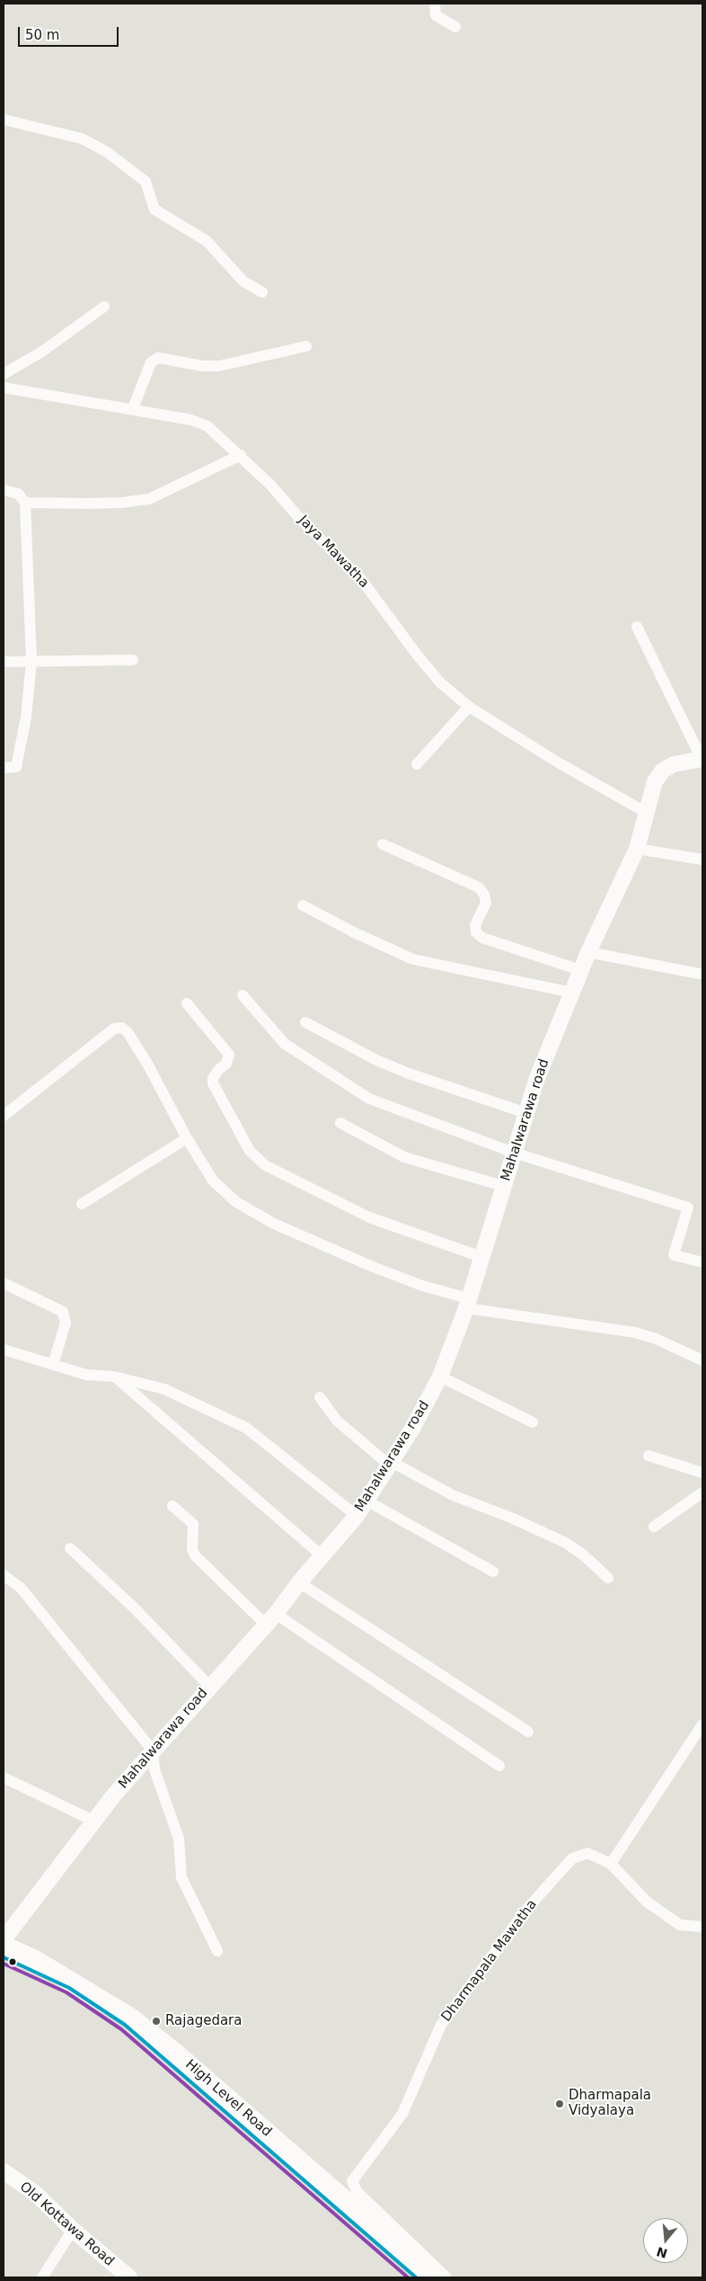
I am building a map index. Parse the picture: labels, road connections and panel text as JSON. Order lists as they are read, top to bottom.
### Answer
{
  "streets": {
    "highway": ["High Level Road"],
    "street": [
      "Jaya Mawatha",
      "Mahalwarawa road",
      "Dharmapala Mawatha",
      "Old Kottawa Road"
    ]
  },
  "crossings": [
    ["Jaya Mawatha", "Mahalwarawa road"]
  ],
  "places": ["Rajagedara", "Dharmapala Vidyalaya"],
  "scale_bar": "50 m",
  "north": "bottom"
}
